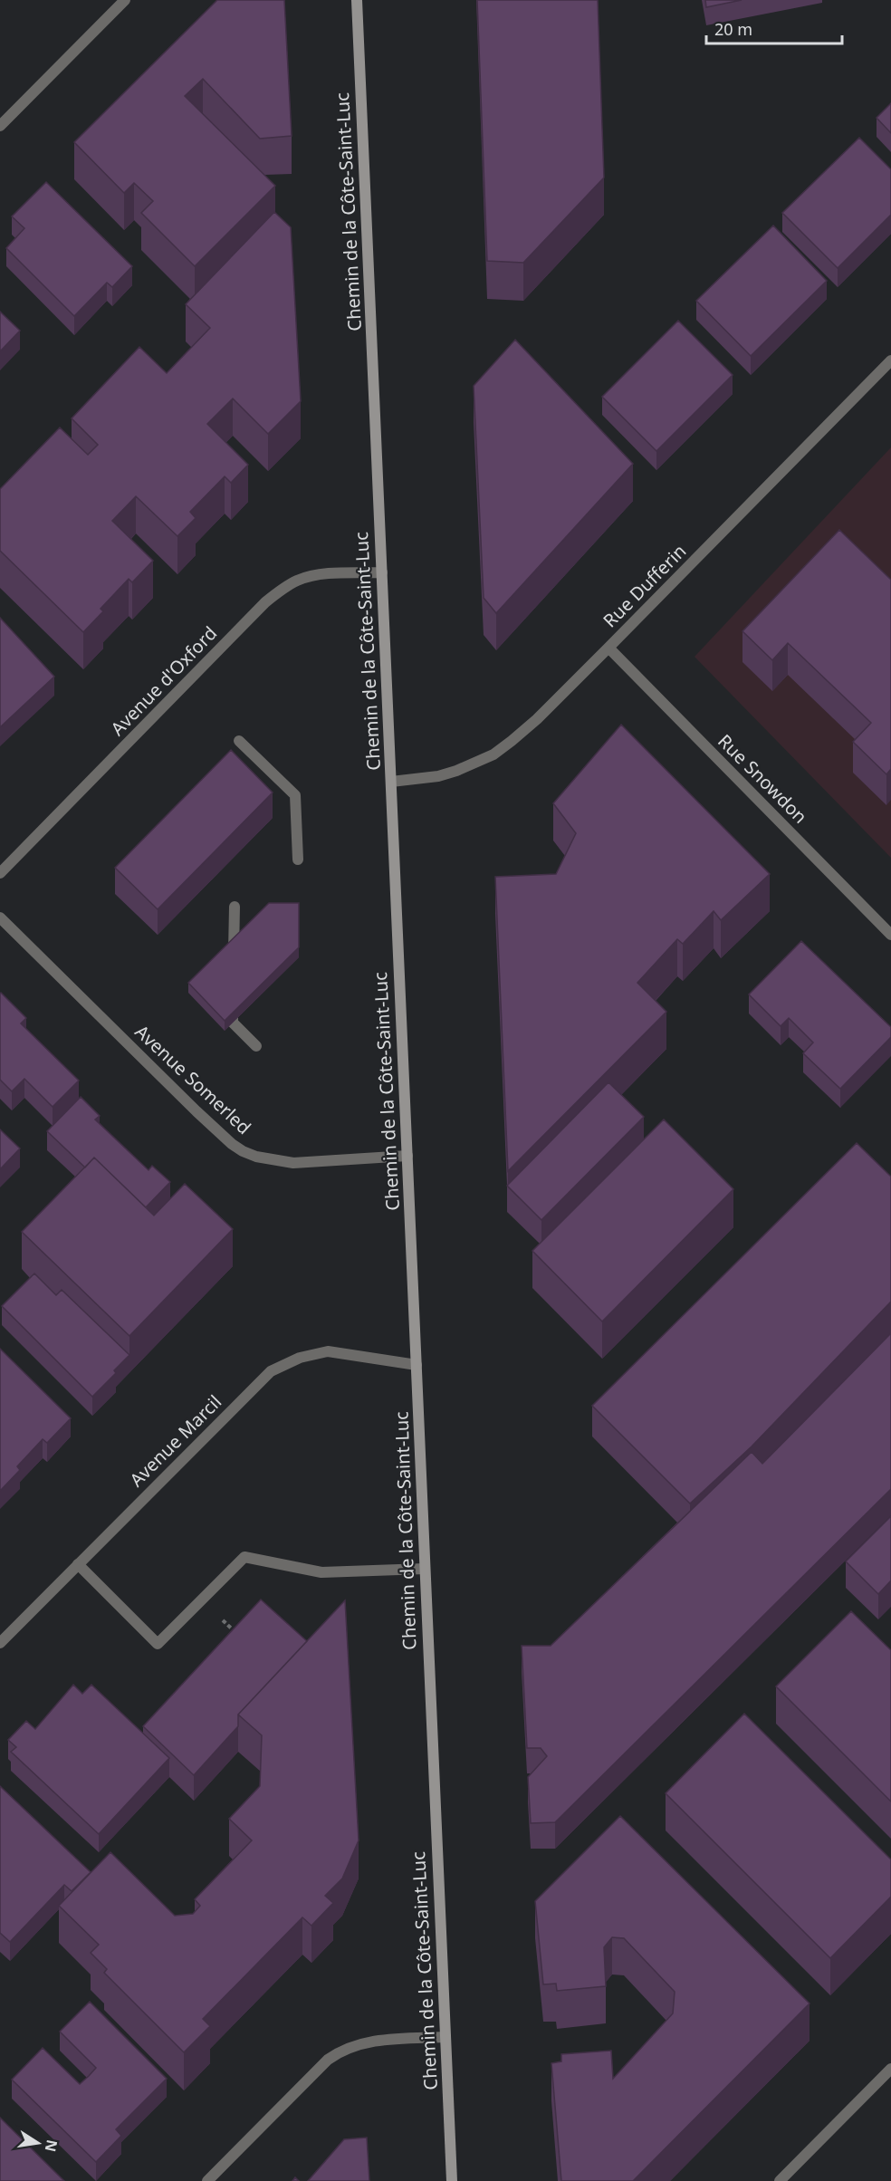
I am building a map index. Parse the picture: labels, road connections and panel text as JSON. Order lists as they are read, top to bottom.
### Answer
{
  "streets": {
    "main road": ["Chemin de la Côte-Saint-Luc"],
    "street": [
      "Rue Dufferin",
      "Avenue d'Oxford",
      "Rue Snowdon",
      "Avenue Somerled",
      "Avenue Marcil"
    ]
  },
  "crossings": [
    ["Chemin de la Côte-Saint-Luc", "Rue Dufferin"],
    ["Chemin de la Côte-Saint-Luc", "Avenue d'Oxford"],
    ["Chemin de la Côte-Saint-Luc", "Avenue Somerled"],
    ["Chemin de la Côte-Saint-Luc", "Avenue Marcil"],
    ["Rue Dufferin", "Rue Snowdon"]
  ],
  "scale_bar": "20 m",
  "north": "right"
}
